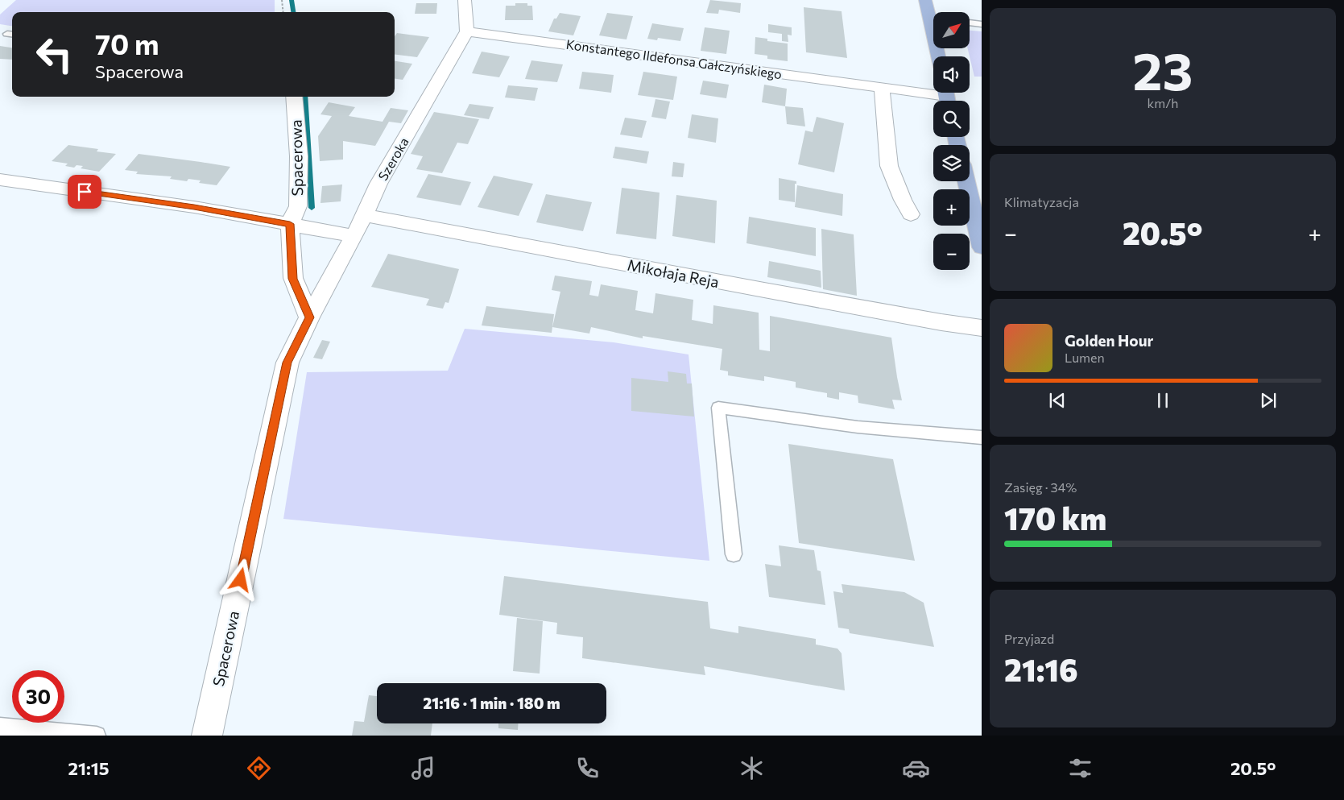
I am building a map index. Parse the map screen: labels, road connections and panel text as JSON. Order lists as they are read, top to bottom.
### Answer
{
  "streets": {
    "street": [
      "Konstantego Ildefonsa Gałczyńskiego",
      "Spacerowa",
      "Szeroka",
      "Mikołaja Reja"
    ]
  },
  "crossings": [
    ["Konstantego Ildefonsa Gałczyńskiego", "Szeroka"],
    ["Spacerowa", "Szeroka"],
    ["Szeroka", "Mikołaja Reja"]
  ],
  "north": "top right",
  "page": {
    "tile": [
      ["23", "km/h"],
      "Klimatyzacja",
      ["Zasięg · 34%", "170 km"],
      ["Przyjazd", "21:16"]
    ],
    "map_buttons": ["+", "−"],
    "turn": ["70 m", "Spacerowa"],
    "heat": ["−", "20.5°", "+"],
    "song": ["Golden Hour", "Lumen"],
    "limit": "30",
    "trip": "21:16 · 1 min · 180 m",
    "tabs": ["21:15", "20.5°"]
  }
}
